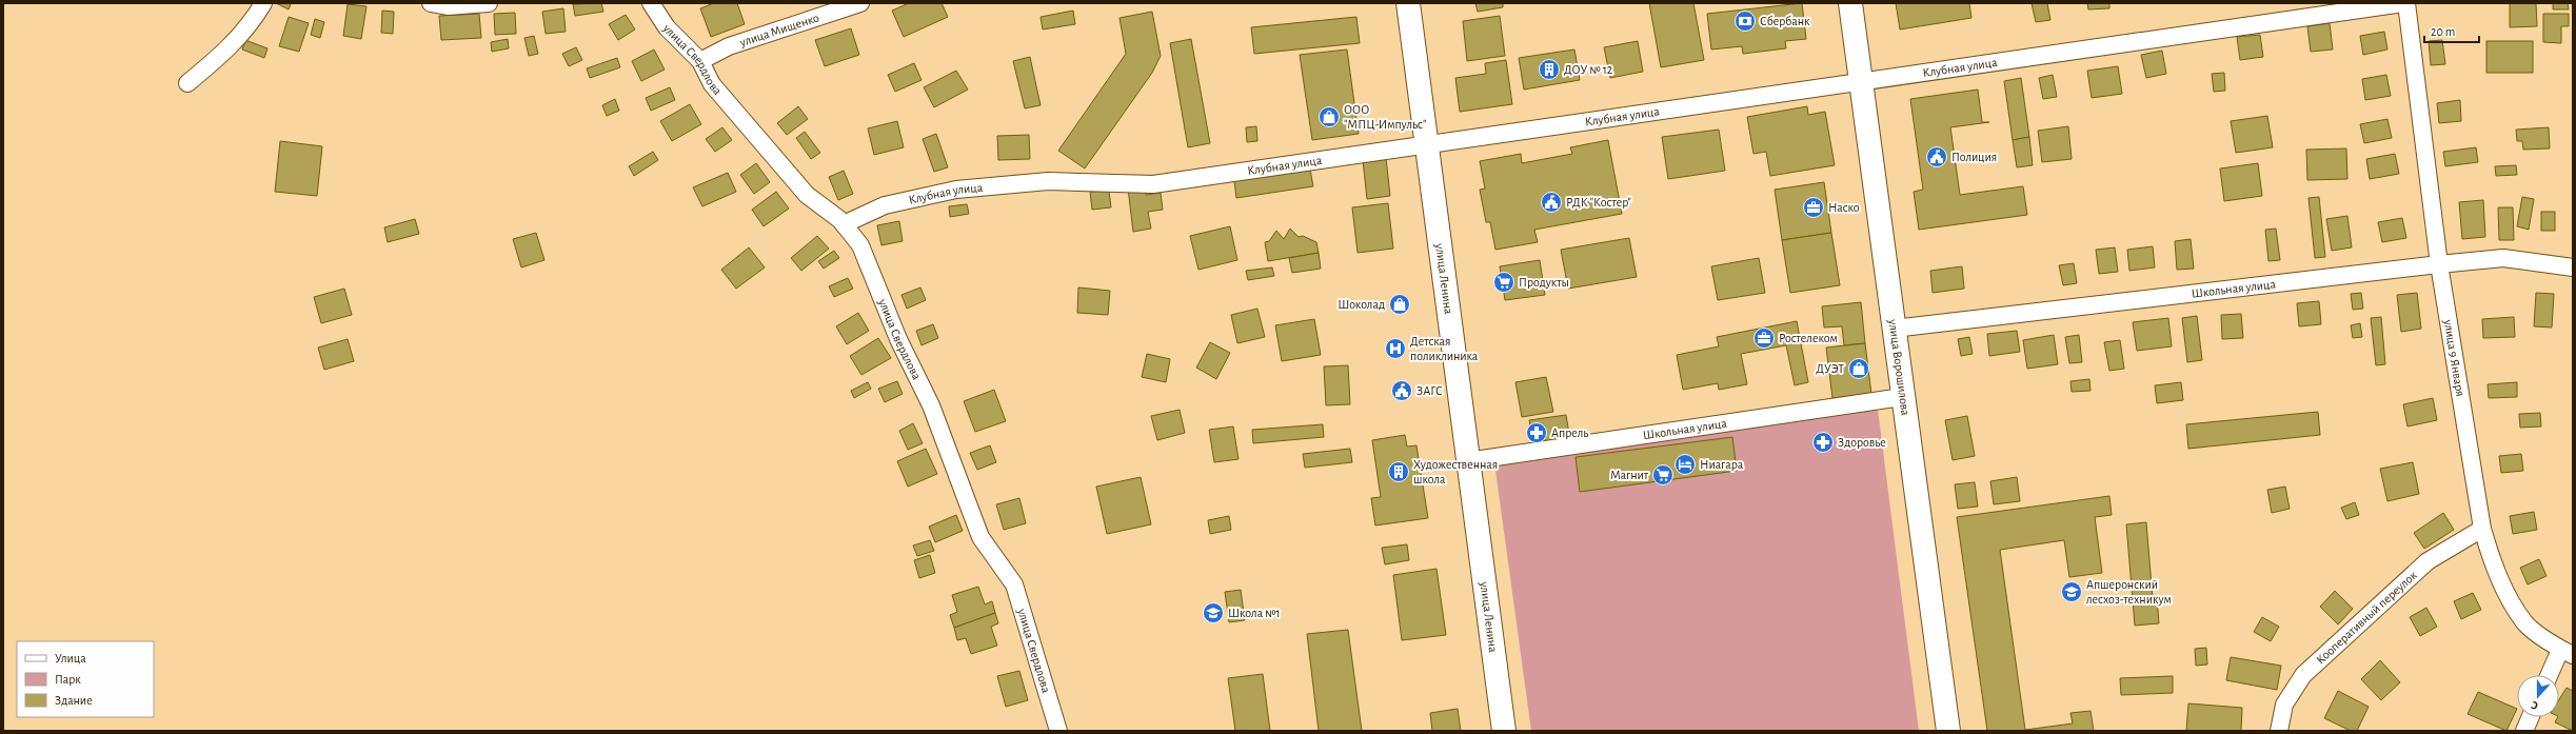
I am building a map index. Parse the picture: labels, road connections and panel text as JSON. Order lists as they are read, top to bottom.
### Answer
{
  "streets": {
    "main road": ["улица Ленина", "улица Ворошилова"],
    "street": [
      "улица Мищенко",
      "улица Свердлова",
      "Клубная улица",
      "Школьная улица",
      "улица 9 Января",
      "Кооперативный переулок"
    ]
  },
  "crossings": [
    ["улица Мищенко", "улица Свердлова"],
    ["улица Свердлова", "Клубная улица"],
    ["Клубная улица", "улица Ленина"],
    ["Клубная улица", "улица 9 Января"],
    ["Клубная улица", "улица Ворошилова"],
    ["улица Ленина", "Школьная улица"],
    ["Школьная улица", "улица 9 Января"],
    ["Школьная улица", "улица Ворошилова"],
    ["улица 9 Января", "Кооперативный переулок"]
  ],
  "places": {
    "bank": ["Сбербанк"],
    "building": ["ДОУ № 12", "Художественная школа"],
    "shop": ["ООО \"МПЦ-Импульс\"", "Шоколад", "ДУЭТ"],
    "public building": ["Полиция", "РДК \"Костер\"", "ЗАГС"],
    "office": ["Наско", "Ростелеком"],
    "supermarket": ["Продукты", "Магнит"],
    "hospital": ["Детская поликлиника"],
    "pharmacy": ["Апрель", "Здоровье"],
    "hotel": ["Ниагара"],
    "school or university": ["Апшеронский лесхоз-техникум", "Школа №1"]
  },
  "legend": ["Улица", "Парк", "Здание"],
  "scale_bar": "20 m",
  "north": "bottom"
}
